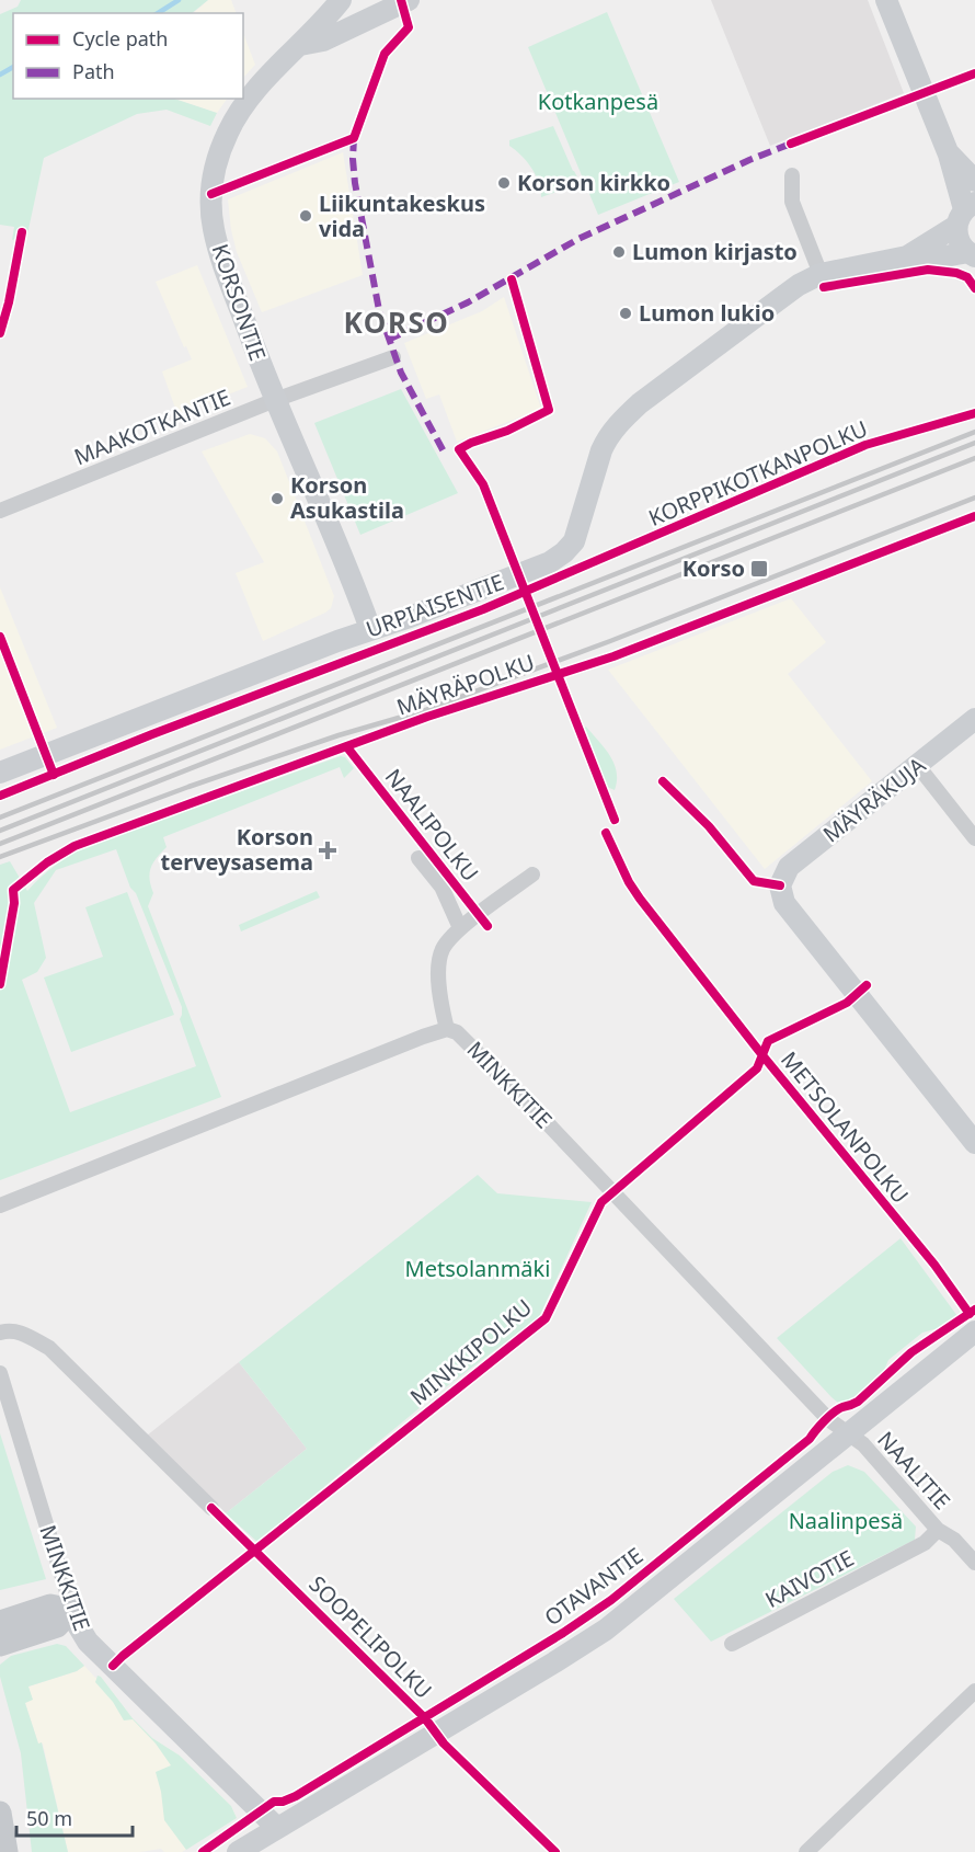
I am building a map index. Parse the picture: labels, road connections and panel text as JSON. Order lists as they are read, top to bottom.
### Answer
{
  "streets": {
    "main road": [
      "KORSONTIE",
      "URPIAISENTIE",
      "MÄYRÄKUJA",
      "MINKKITIE",
      "OTAVANTIE"
    ],
    "street": [
      "MAAKOTKANTIE",
      "NAALIPOLKU",
      "NAALITIE",
      "KAIVOTIE"
    ],
    "cycle path": [
      "KORPPIKOTKANPOLKU",
      "MÄYRÄPOLKU",
      "METSOLANPOLKU",
      "MINKKIPOLKU",
      "SOOPELIPOLKU"
    ]
  },
  "crossings": [
    ["KORSONTIE", "MAAKOTKANTIE"],
    ["KORSONTIE", "URPIAISENTIE"],
    ["MINKKITIE", "NAALITIE"],
    ["MINKKITIE", "OTAVANTIE"],
    ["NAALITIE", "KAIVOTIE"],
    ["NAALITIE", "OTAVANTIE"]
  ],
  "districts": ["KORSO"],
  "parks": ["Kotkanpesä", "Metsolanmäki", "Naalinpesä"],
  "places": {
    "other": [
      "Korson kirkko",
      "Liikuntakeskus vida",
      "Lumon kirjasto",
      "Lumon lukio",
      "Korson Asukastila"
    ],
    "transit": ["Korso"],
    "health": ["Korson terveysasema"]
  },
  "legend": ["Cycle path", "Path"],
  "scale_bar": "50 m"
}
